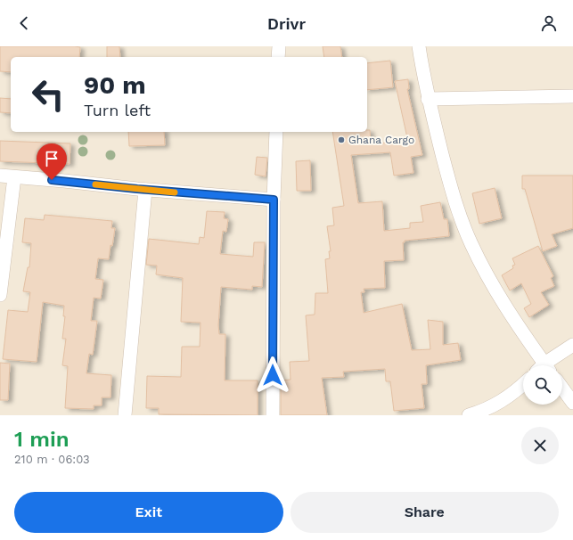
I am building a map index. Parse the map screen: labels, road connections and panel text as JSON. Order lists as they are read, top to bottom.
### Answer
{
  "places": ["Ghana Cargo"],
  "page": {
    "header": "Drivr",
    "turn": ["90 m", "Turn left"],
    "heading": ["1 min", "210 m · 06:03"],
    "buttons": ["Exit", "Share"]
  }
}
